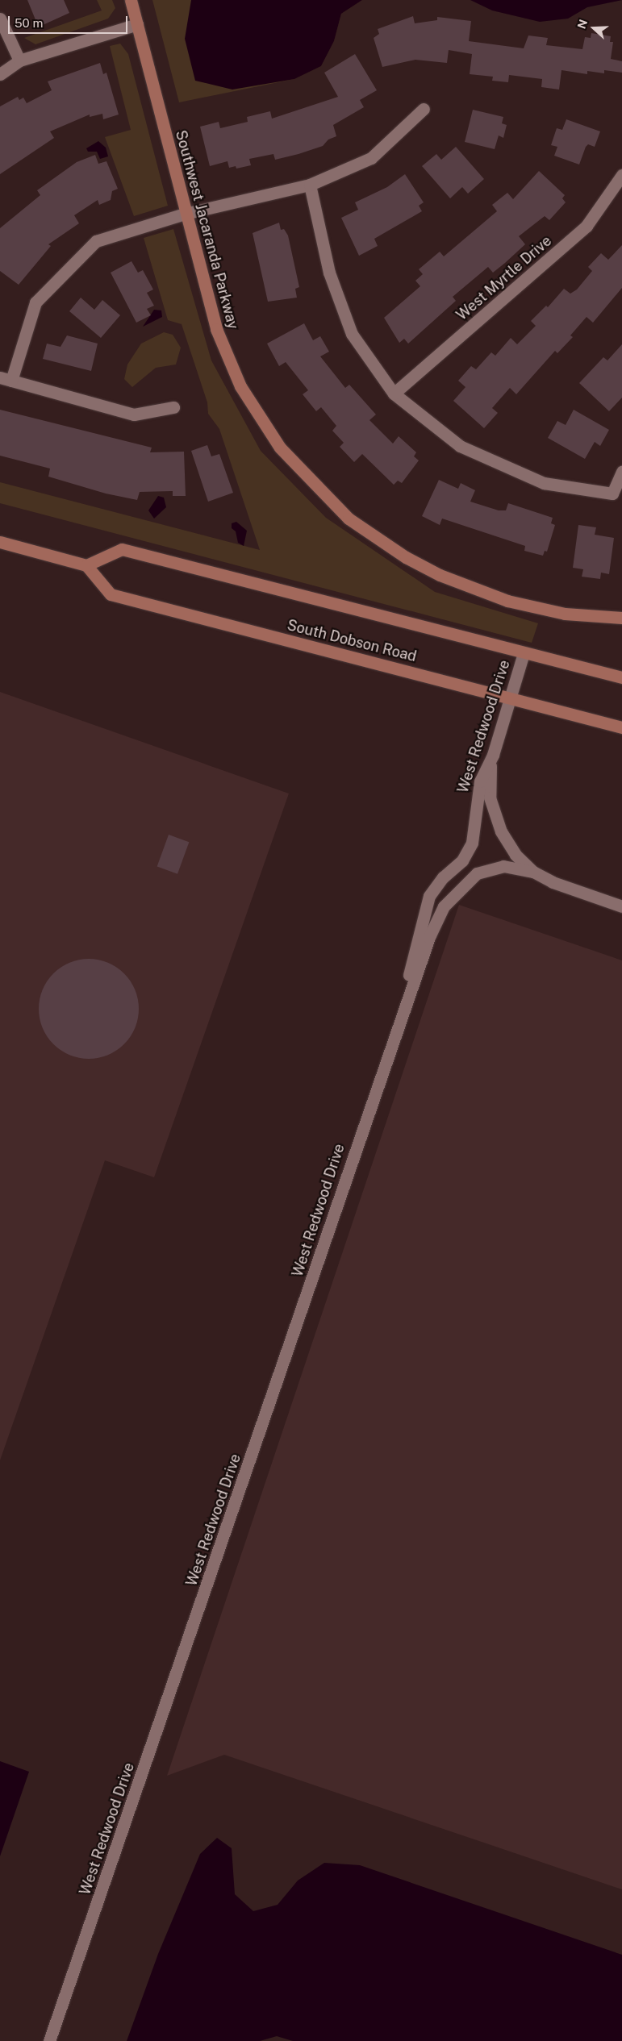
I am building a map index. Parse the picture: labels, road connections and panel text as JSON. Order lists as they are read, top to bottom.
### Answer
{
  "streets": {
    "main road": ["Southwest Jacaranda Parkway", "South Dobson Road"],
    "street": ["West Myrtle Drive", "West Redwood Drive"]
  },
  "crossings": [
    ["South Dobson Road", "West Redwood Drive"]
  ],
  "scale_bar": "50 m",
  "north": "left"
}
